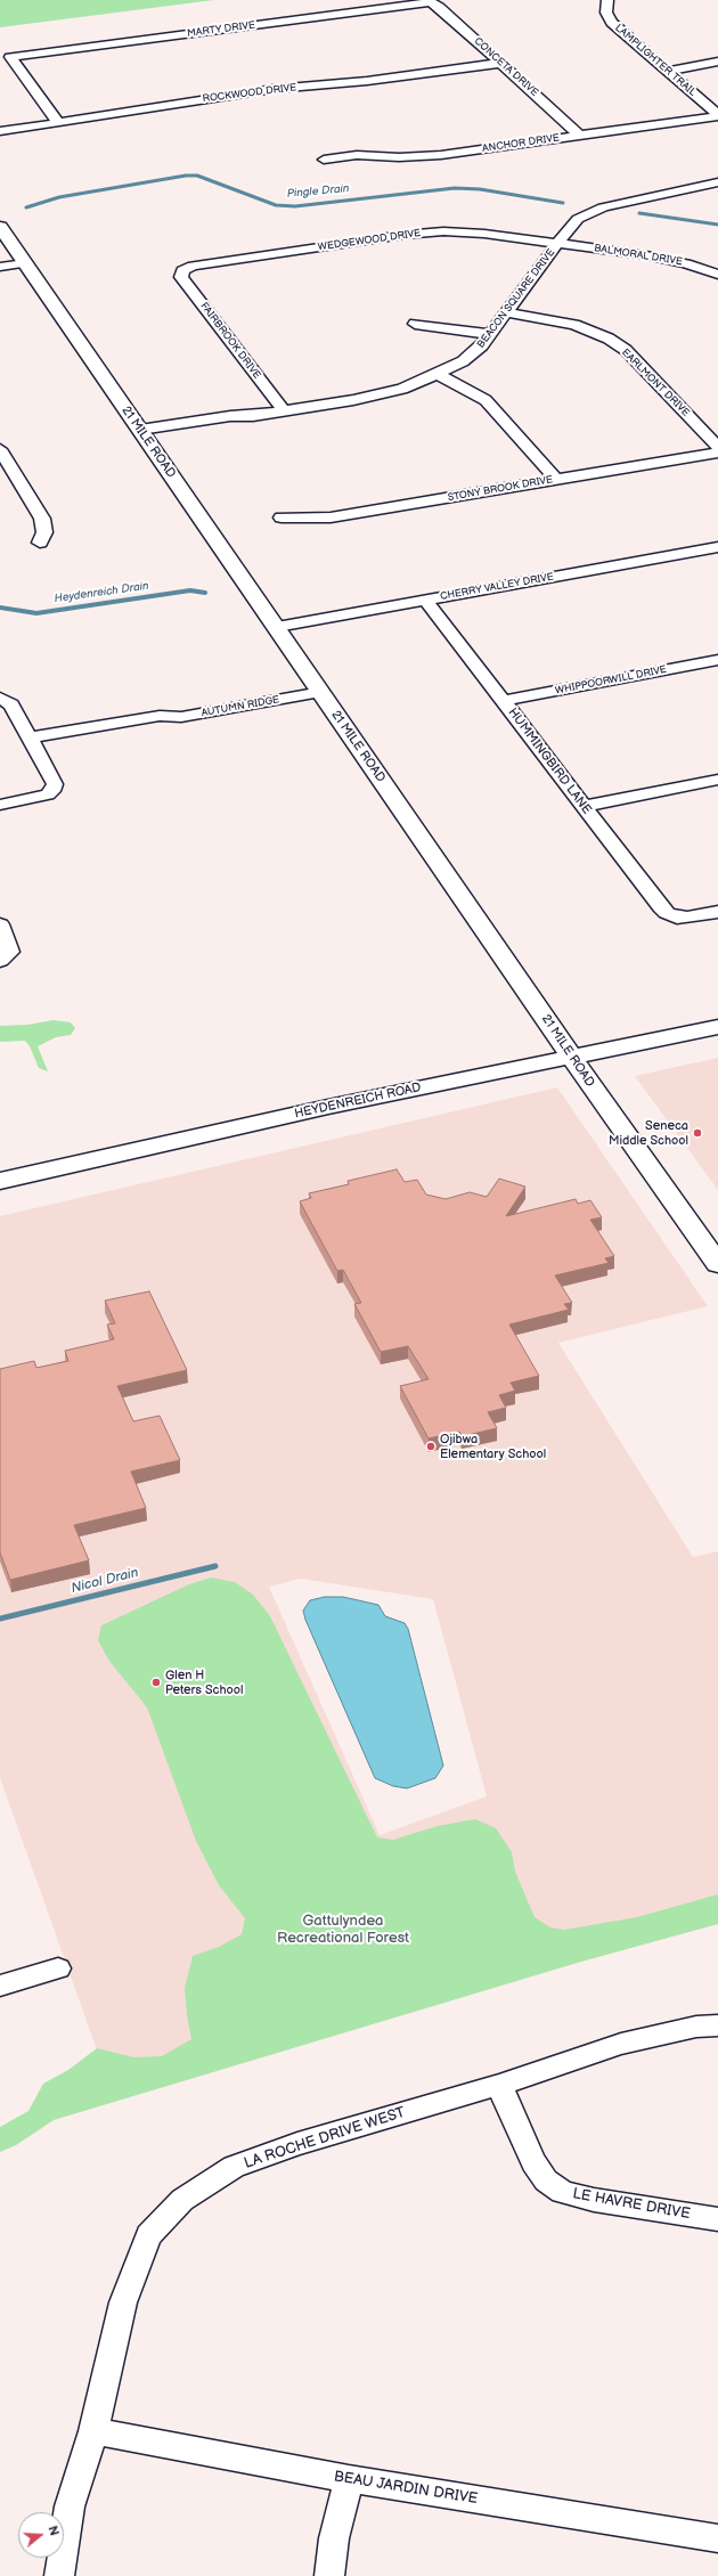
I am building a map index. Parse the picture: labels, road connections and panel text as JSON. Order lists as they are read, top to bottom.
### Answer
{
  "streets": {
    "street": [
      "MARTY DRIVE",
      "LAMPLIGHTER TRAIL",
      "CONCETA DRIVE",
      "ROCKWOOD DRIVE",
      "ANCHOR DRIVE",
      "WEDGEWOOD DRIVE",
      "BALMORAL DRIVE",
      "BEACON SQUARE DRIVE",
      "FAIRBROOK DRIVE",
      "EARLMONT DRIVE",
      "21 MILE ROAD",
      "STONY BROOK DRIVE",
      "CHERRY VALLEY DRIVE",
      "WHIPPOORWILL DRIVE",
      "AUTUMN RIDGE",
      "HUMMINGBIRD LANE",
      "HEYDENREICH ROAD",
      "LA ROCHE DRIVE WEST",
      "LE HAVRE DRIVE",
      "BEAU JARDIN DRIVE"
    ]
  },
  "crossings": [
    ["MARTY DRIVE", "CONCETA DRIVE"],
    ["MARTY DRIVE", "ROCKWOOD DRIVE"],
    ["LAMPLIGHTER TRAIL", "ANCHOR DRIVE"],
    ["CONCETA DRIVE", "ROCKWOOD DRIVE"],
    ["CONCETA DRIVE", "ANCHOR DRIVE"],
    ["WEDGEWOOD DRIVE", "BALMORAL DRIVE"],
    ["WEDGEWOOD DRIVE", "BEACON SQUARE DRIVE"],
    ["WEDGEWOOD DRIVE", "FAIRBROOK DRIVE"],
    ["BALMORAL DRIVE", "BEACON SQUARE DRIVE"],
    ["BEACON SQUARE DRIVE", "FAIRBROOK DRIVE"],
    ["BEACON SQUARE DRIVE", "EARLMONT DRIVE"],
    ["BEACON SQUARE DRIVE", "21 MILE ROAD"],
    ["21 MILE ROAD", "CHERRY VALLEY DRIVE"],
    ["21 MILE ROAD", "AUTUMN RIDGE"],
    ["21 MILE ROAD", "HEYDENREICH ROAD"],
    ["CHERRY VALLEY DRIVE", "HUMMINGBIRD LANE"],
    ["WHIPPOORWILL DRIVE", "HUMMINGBIRD LANE"],
    ["LA ROCHE DRIVE WEST", "LE HAVRE DRIVE"],
    ["LA ROCHE DRIVE WEST", "BEAU JARDIN DRIVE"]
  ],
  "water": ["Pingle Drain", "Heydenreich Drain", "Nicol Drain"],
  "parks": ["Gattulyndea Recreational Forest"],
  "places": ["Seneca Middle School", "Ojibwa Elementary School", "Glen H Peters School"],
  "north": "right"
}
